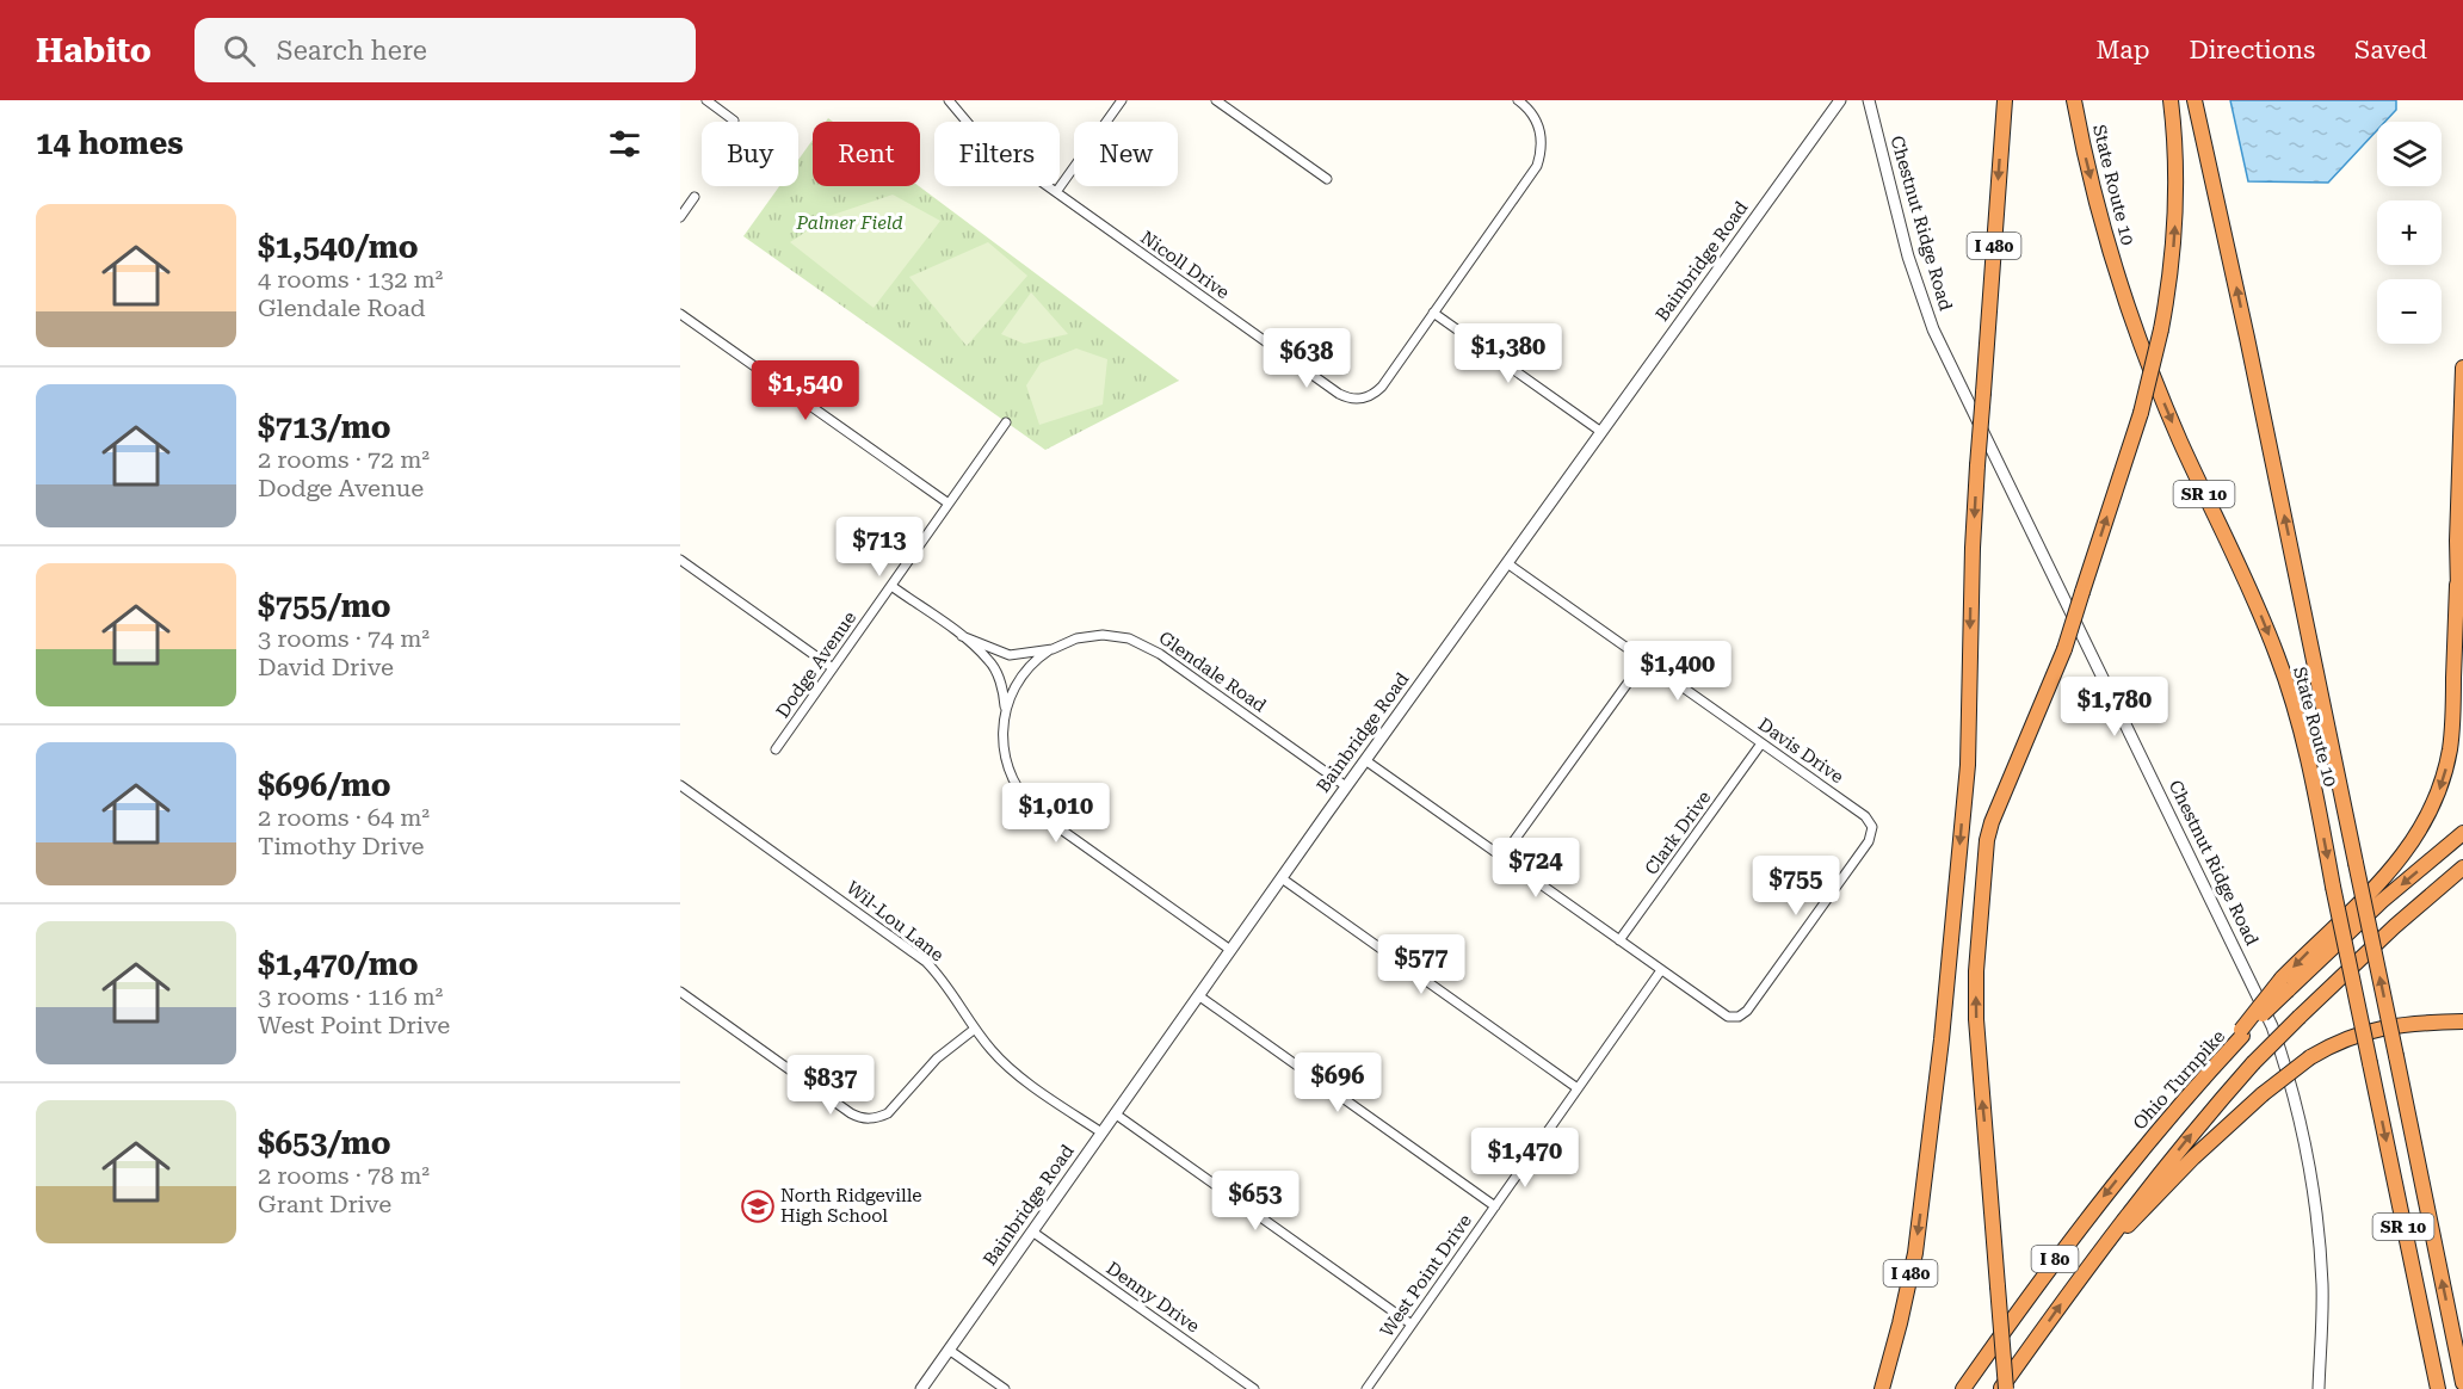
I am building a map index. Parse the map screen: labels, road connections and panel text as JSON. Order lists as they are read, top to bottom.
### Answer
{
  "streets": {
    "highway": [
      "State Route 10",
      "I 480",
      "SR 10",
      "Ohio Turnpike",
      "I 80"
    ],
    "street": [
      "Chestnut Ridge Road",
      "Bainbridge Road",
      "Nicoll Drive",
      "Dodge Avenue",
      "Glendale Road",
      "Davis Drive",
      "Clark Drive",
      "Wil-Lou Lane",
      "West Point Drive",
      "Denny Drive"
    ]
  },
  "crossings": [
    ["Bainbridge Road", "Glendale Road"],
    ["Bainbridge Road", "Davis Drive"],
    ["Bainbridge Road", "Wil-Lou Lane"],
    ["Bainbridge Road", "Denny Drive"],
    ["Davis Drive", "Clark Drive"],
    ["Davis Drive", "West Point Drive"]
  ],
  "parks": ["Palmer Field"],
  "places": {
    "school or university": ["North Ridgeville High School"]
  },
  "page": {
    "header": "Habito",
    "search": "Search here",
    "nav": ["Map", "Directions", "Saved"],
    "heading": "14 homes",
    "map_buttons": ["+", "−"],
    "chip": [
      "Buy",
      "Rent",
      "Filters",
      "New"
    ],
    "list": [
      {
        "name": "$1,540/mo",
        "note": "4 rooms · 132 m² · Glendale Road"
      },
      {
        "name": "$713/mo",
        "note": "2 rooms · 72 m² · Dodge Avenue"
      },
      {
        "name": "$755/mo",
        "note": "3 rooms · 74 m² · David Drive"
      },
      {
        "name": "$696/mo",
        "note": "2 rooms · 64 m² · Timothy Drive"
      },
      {
        "name": "$1,470/mo",
        "note": "3 rooms · 116 m² · West Point Drive"
      },
      {
        "name": "$653/mo",
        "note": "2 rooms · 78 m² · Grant Drive"
      }
    ],
    "price": [
      "$1,380",
      "$638",
      "$1,540",
      "$713",
      "$1,400",
      "$1,780",
      "$1,010",
      "$724",
      "$755",
      "$577",
      "$696",
      "$837",
      "$1,470",
      "$653"
    ]
  }
}
